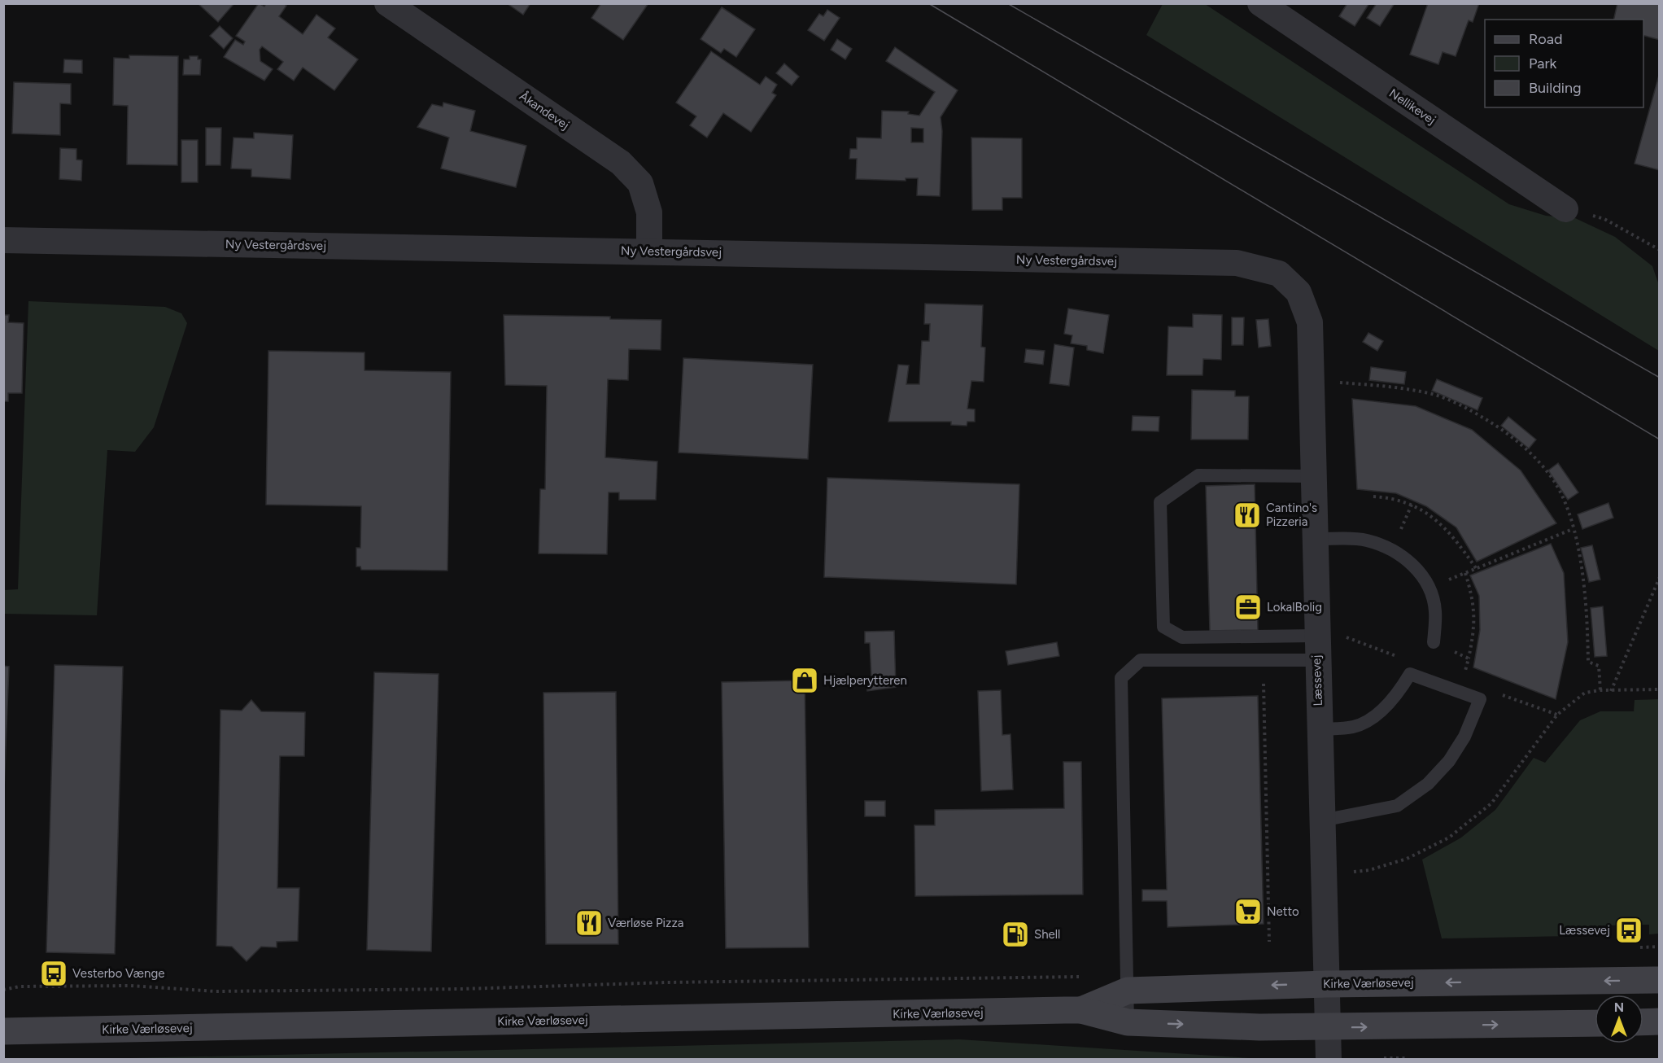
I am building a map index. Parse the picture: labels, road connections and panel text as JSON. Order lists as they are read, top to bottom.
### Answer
{
  "streets": {
    "street": [
      "Nellikevej",
      "Åkandevej",
      "Ny Vestergårdsvej",
      "Læssevej",
      "Kirke Værløsevej"
    ]
  },
  "crossings": [
    ["Åkandevej", "Ny Vestergårdsvej"],
    ["Ny Vestergårdsvej", "Læssevej"],
    ["Læssevej", "Kirke Værløsevej"]
  ],
  "places": {
    "restaurant": ["Cantino's Pizzeria", "Værløse Pizza"],
    "office": ["LokalBolig"],
    "shop": ["Hjælperytteren"],
    "supermarket": ["Netto"],
    "bus stop": ["Læssevej", "Vesterbo Vænge"],
    "fuel station": ["Shell"]
  },
  "legend": ["Road", "Park", "Building"],
  "north": "top"
}
